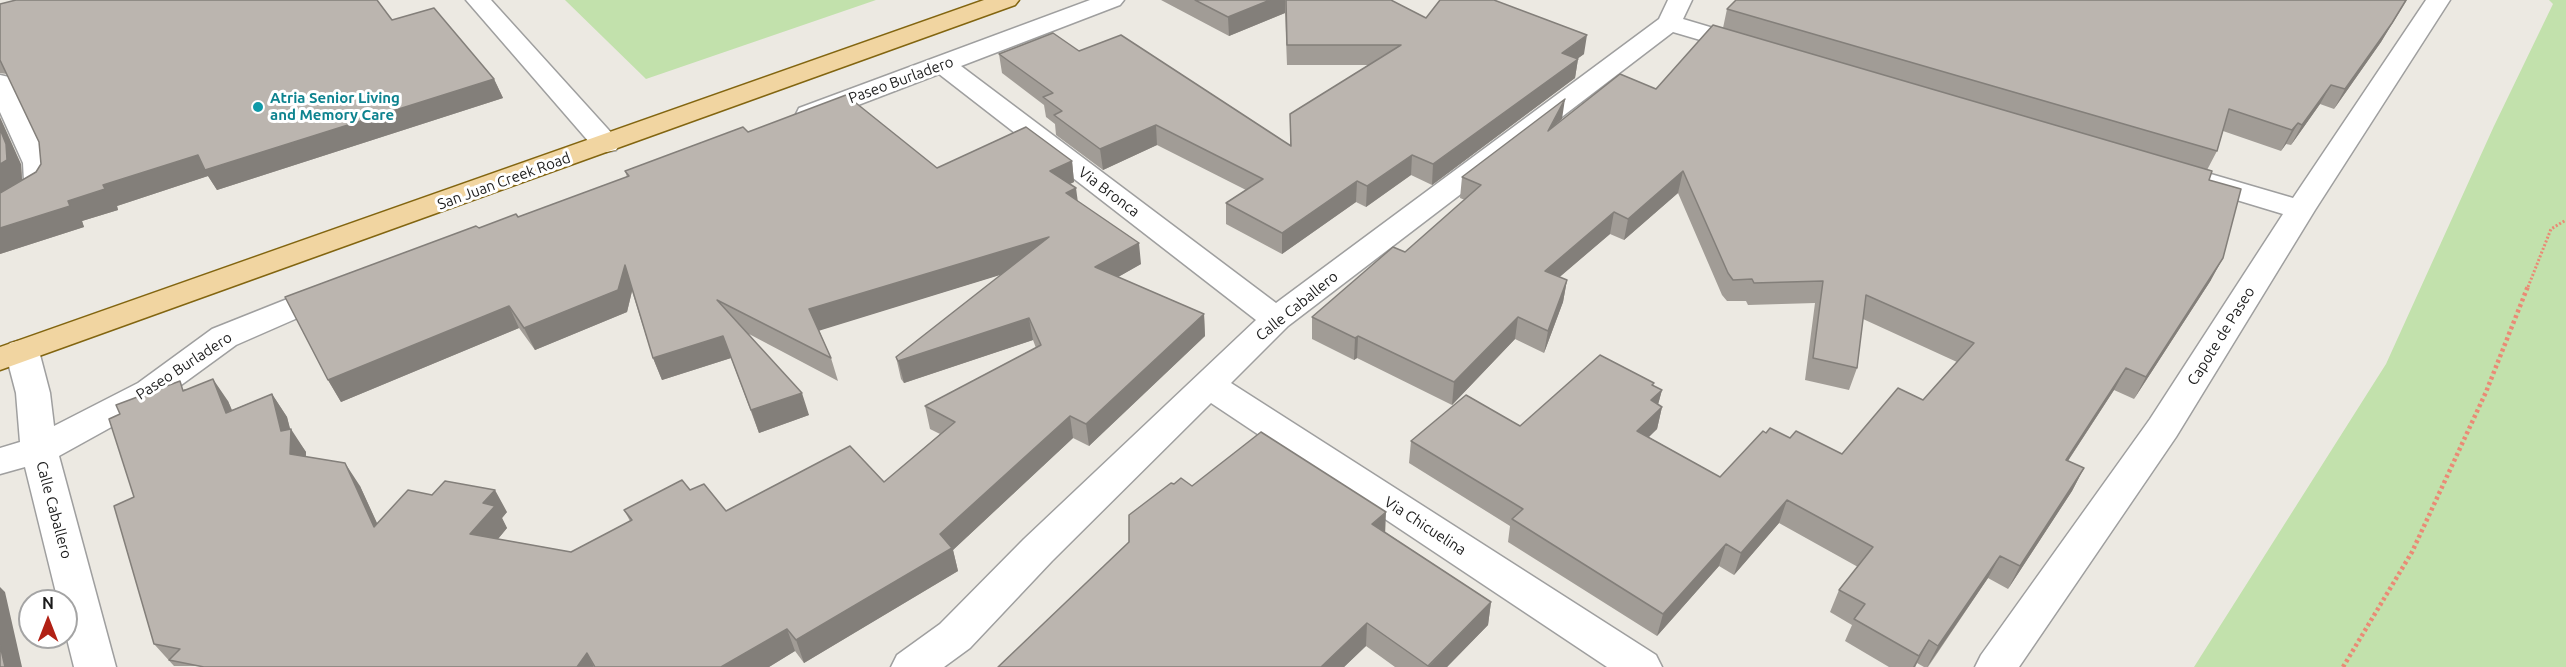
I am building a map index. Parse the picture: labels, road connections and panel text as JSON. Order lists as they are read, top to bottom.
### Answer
{
  "streets": {
    "main road": ["San Juan Creek Road"],
    "street": [
      "Paseo Burladero",
      "Via Bronca",
      "Calle Caballero",
      "Capote de Paseo",
      "Via Chicuelina"
    ]
  },
  "crossings": [
    ["Paseo Burladero", "Via Bronca"],
    ["Paseo Burladero", "Calle Caballero"],
    ["San Juan Creek Road", "Calle Caballero"],
    ["Via Bronca", "Calle Caballero"],
    ["Calle Caballero", "Via Chicuelina"]
  ],
  "places": ["Atria Senior Living and Memory Care"],
  "north": "top"
}
